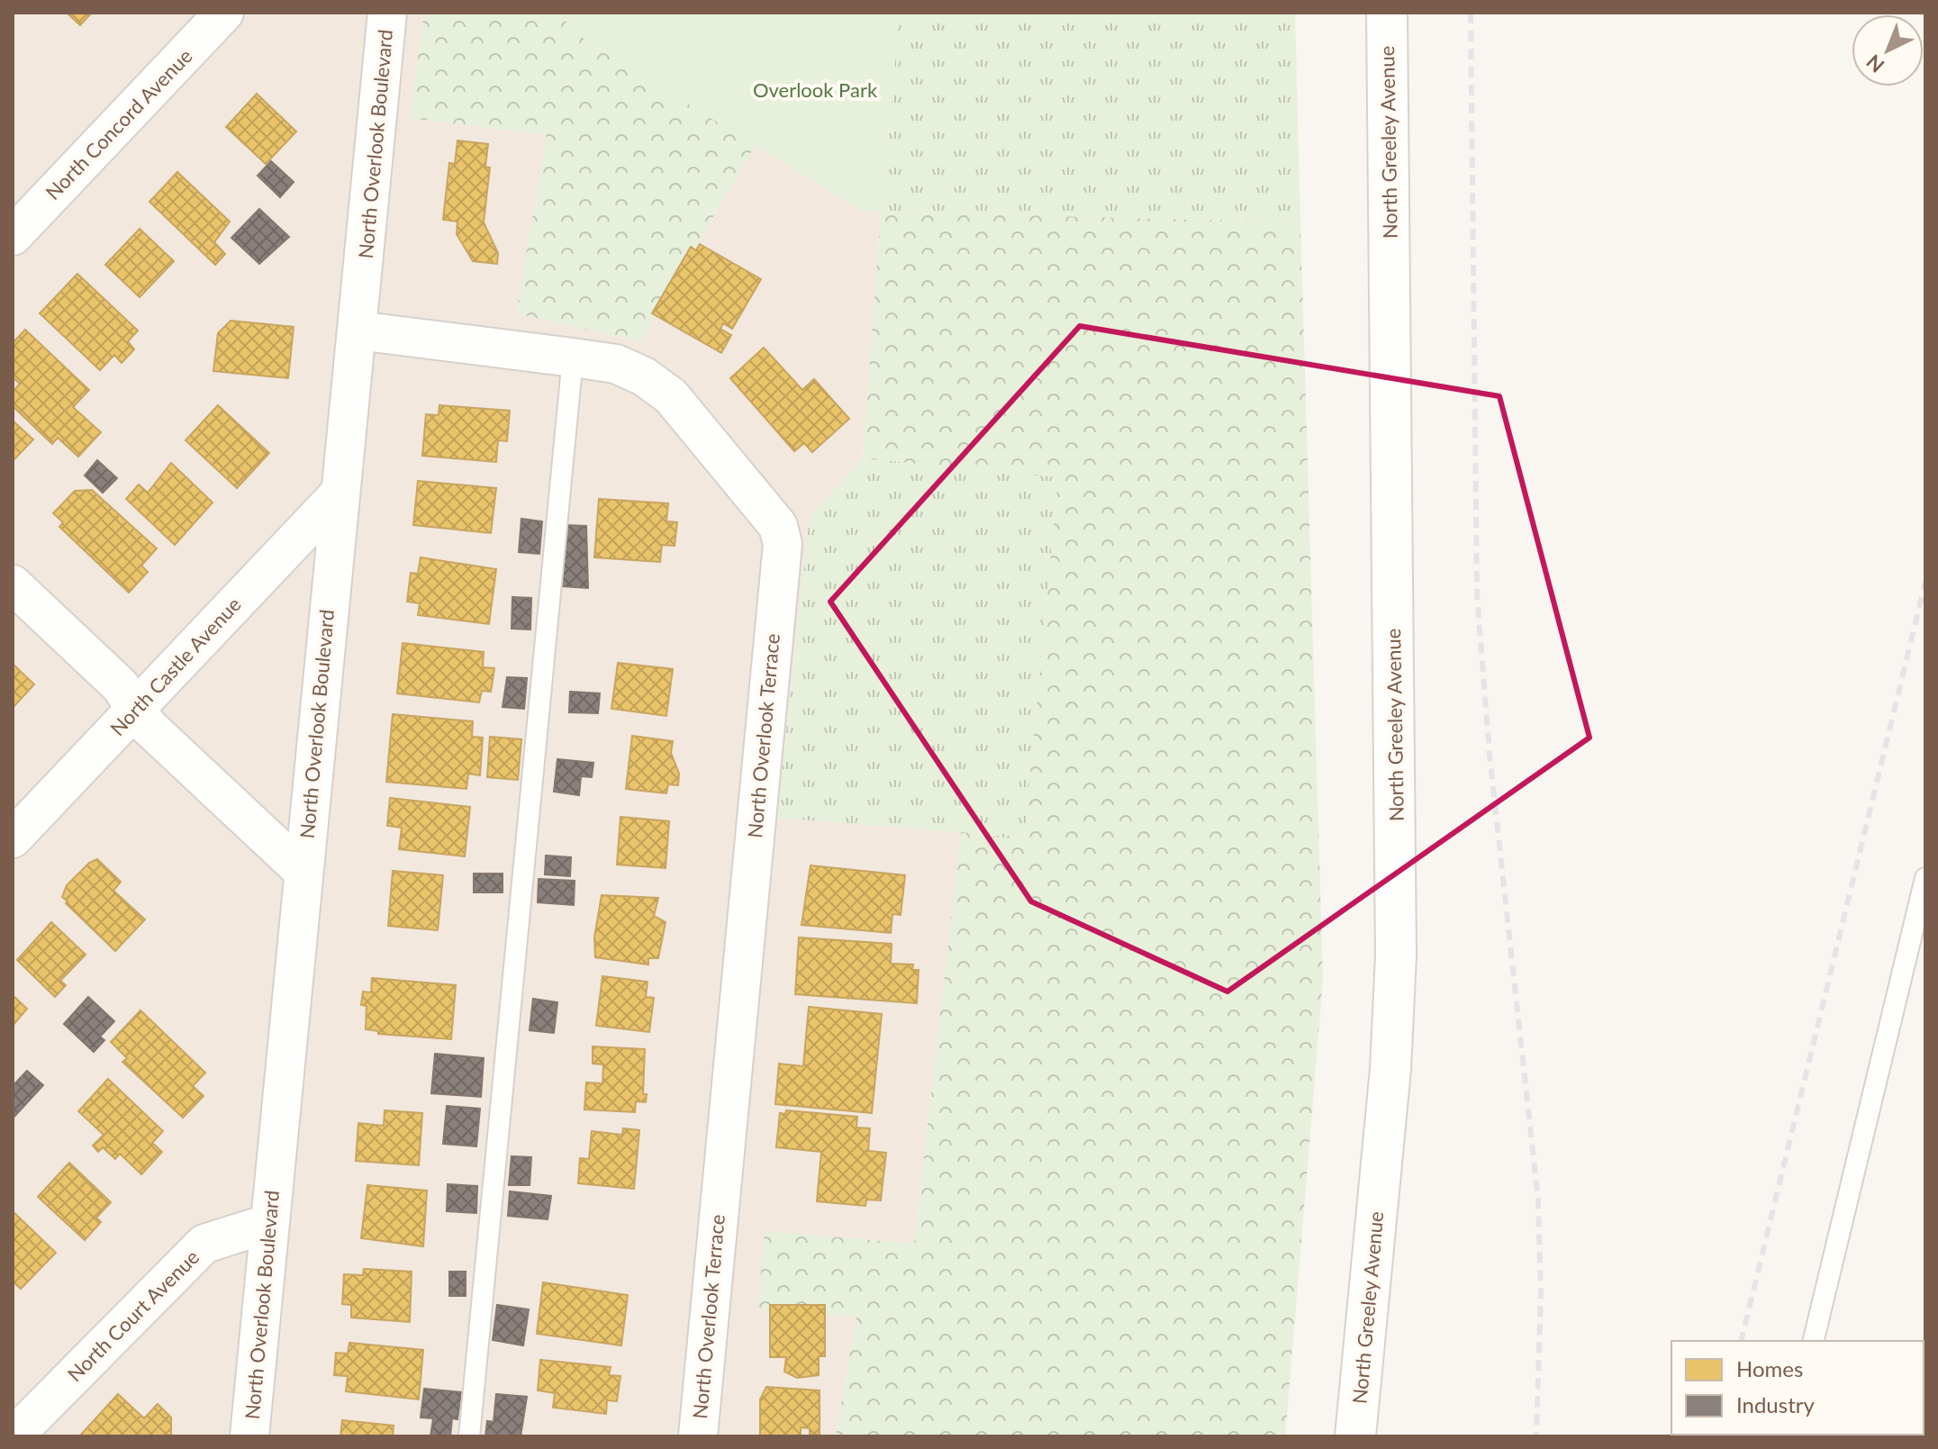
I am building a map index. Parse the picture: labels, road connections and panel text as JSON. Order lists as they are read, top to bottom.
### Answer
{
  "streets": {
    "main road": ["North Greeley Avenue"],
    "street": [
      "North Concord Avenue",
      "North Overlook Boulevard",
      "North Castle Avenue",
      "North Overlook Terrace",
      "North Court Avenue"
    ]
  },
  "crossings": [
    ["North Overlook Boulevard", "North Castle Avenue"],
    ["North Overlook Boulevard", "North Overlook Terrace"],
    ["North Overlook Boulevard", "North Court Avenue"]
  ],
  "parks": ["Overlook Park"],
  "legend": ["Homes", "Industry"],
  "north": "bottom left"
}
